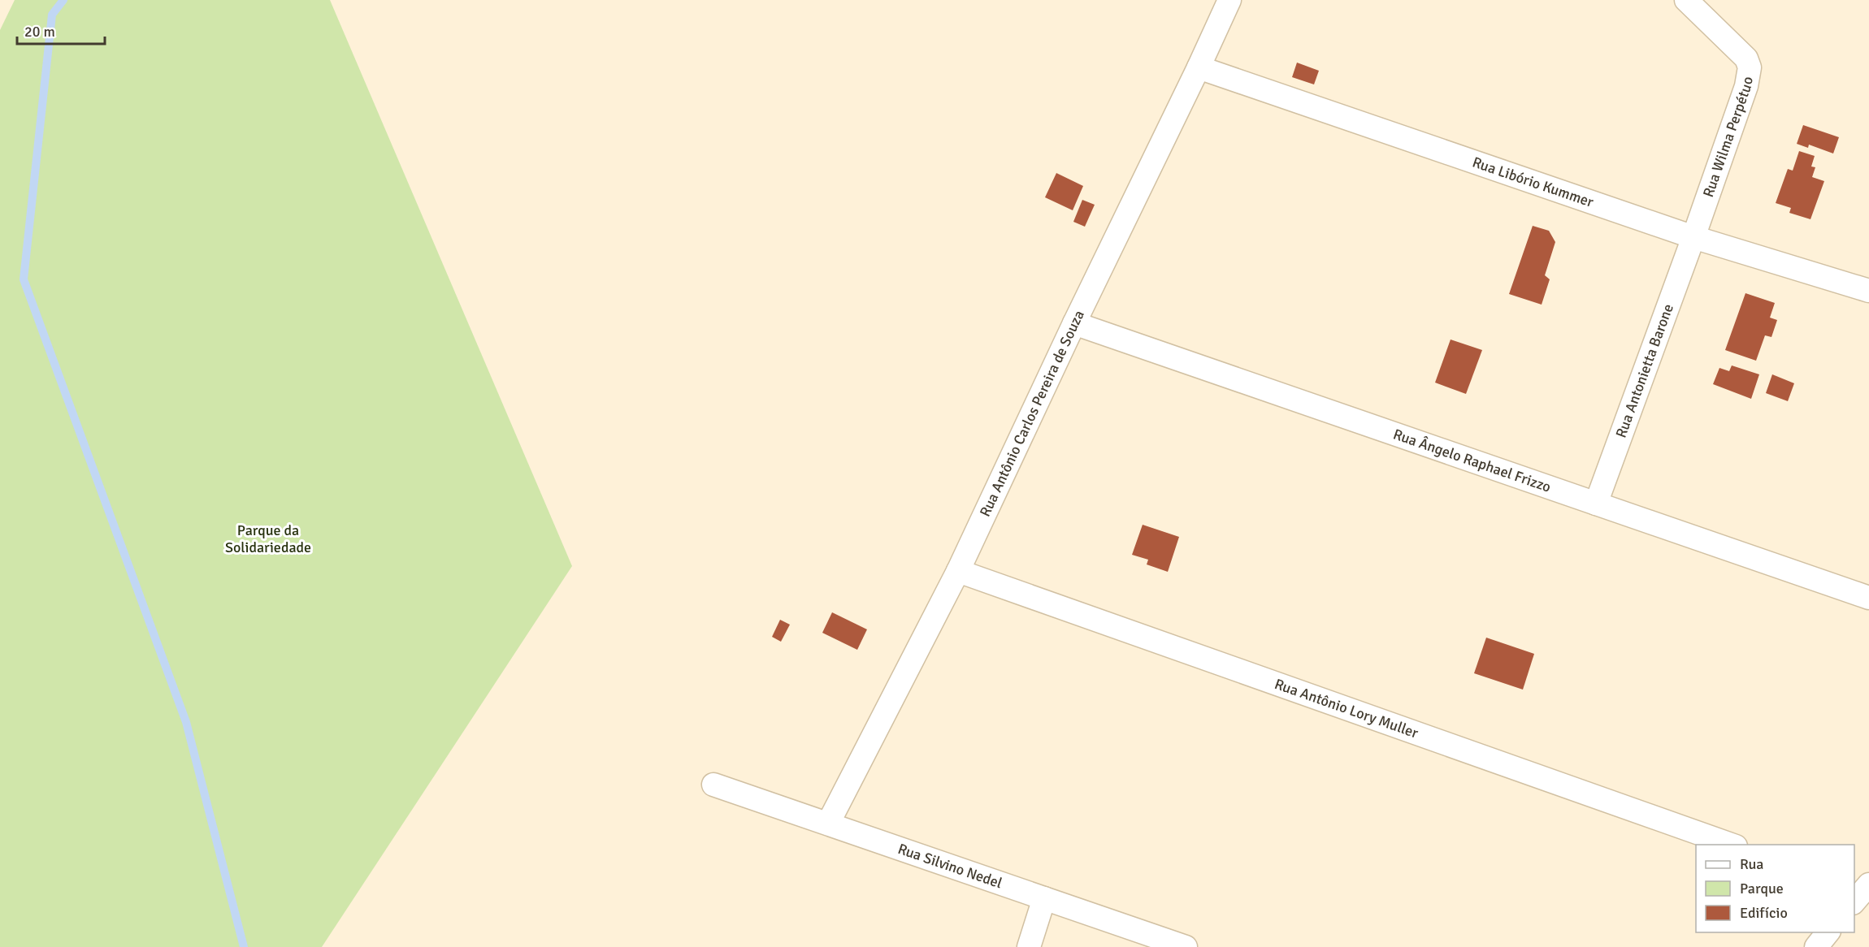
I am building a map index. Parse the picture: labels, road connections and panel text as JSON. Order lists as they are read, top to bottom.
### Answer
{
  "streets": {
    "street": [
      "Rua Wilma Perpétuo",
      "Rua Libório Kummer",
      "Rua Antonietta Barone",
      "Rua Antônio Carlos Pereira de Souza",
      "Rua Ângelo Raphael Frizzo",
      "Rua Antônio Lory Muller",
      "Rua Silvino Nedel"
    ]
  },
  "crossings": [
    ["Rua Wilma Perpétuo", "Rua Libório Kummer"],
    ["Rua Wilma Perpétuo", "Rua Antonietta Barone"],
    ["Rua Libório Kummer", "Rua Antonietta Barone"],
    ["Rua Libório Kummer", "Rua Antônio Carlos Pereira de Souza"],
    ["Rua Antonietta Barone", "Rua Ângelo Raphael Frizzo"],
    ["Rua Antônio Carlos Pereira de Souza", "Rua Ângelo Raphael Frizzo"],
    ["Rua Antônio Carlos Pereira de Souza", "Rua Antônio Lory Muller"],
    ["Rua Antônio Carlos Pereira de Souza", "Rua Silvino Nedel"]
  ],
  "parks": ["Parque da Solidariedade"],
  "legend": ["Rua", "Parque", "Edifício"],
  "scale_bar": "20 m"
}
